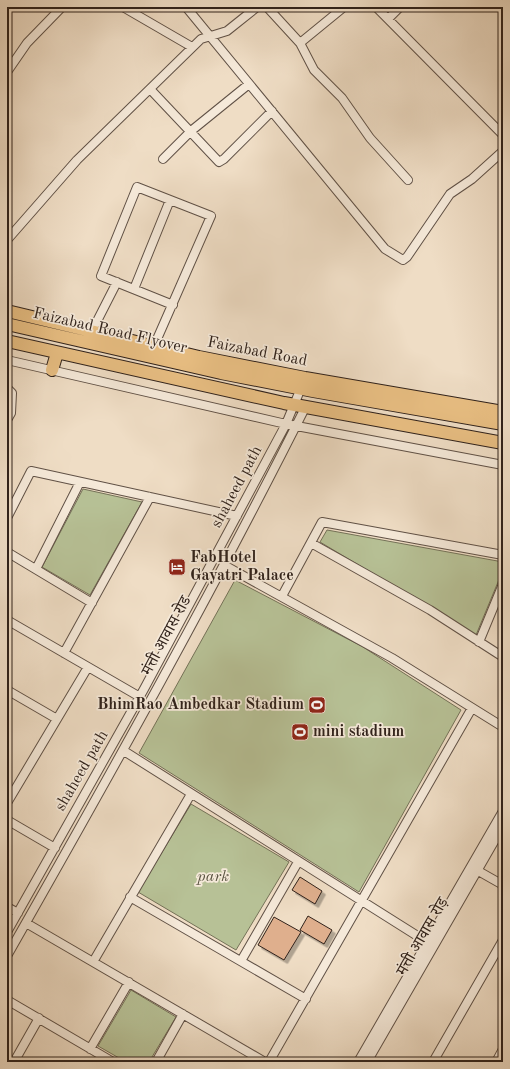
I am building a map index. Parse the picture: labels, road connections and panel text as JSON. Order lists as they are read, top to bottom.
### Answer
{
  "streets": {
    "highway": ["Faizabad Road Flyover", "Faizabad Road", "मंत्ती आवास रोड"],
    "street": ["shaheed path", "मंत्ती आवास रोड़"]
  },
  "crossings": [
    ["Faizabad Road Flyover", "Faizabad Road"],
    ["Faizabad Road Flyover", "shaheed path"],
    ["Faizabad Road", "shaheed path"],
    ["Faizabad Road", "मंत्ती आवास रोड"]
  ],
  "parks": ["park"],
  "places": {
    "hotel": ["FabHotel Gayatri Palace"],
    "sports": ["BhimRao Ambedkar Stadium", "mini stadium"]
  }
}
